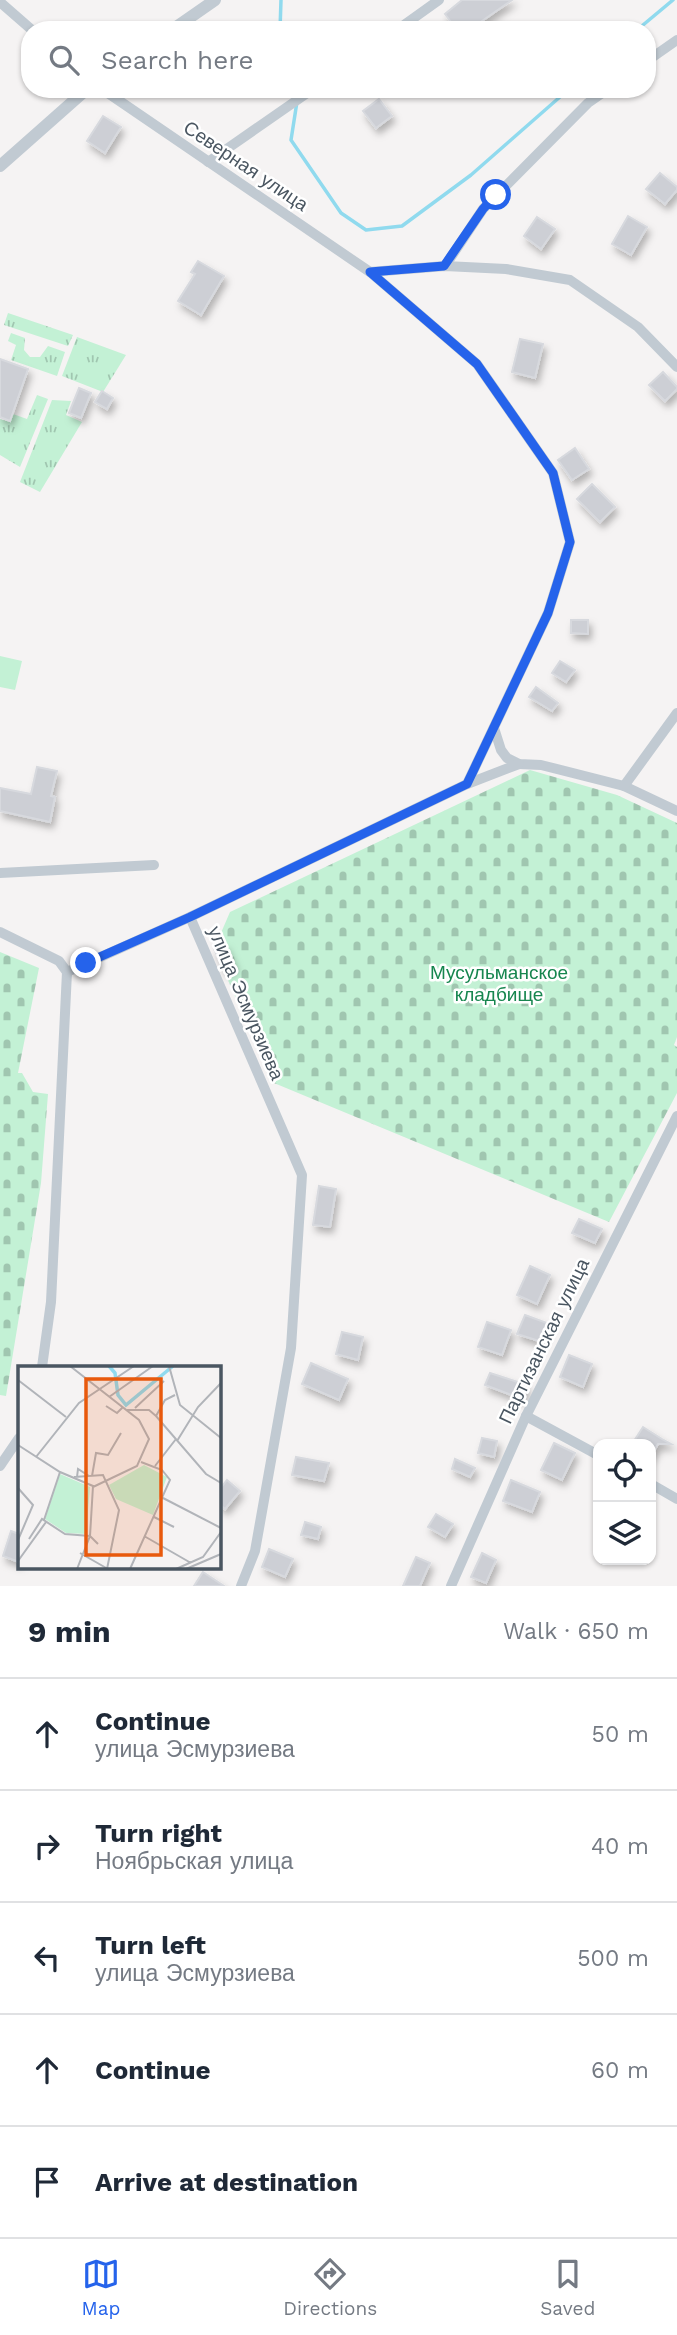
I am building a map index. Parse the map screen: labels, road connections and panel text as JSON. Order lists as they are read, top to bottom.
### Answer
{
  "streets": {
    "street": ["Северная улица", "улица Эсмурзиева", "Партизанская улица"]
  },
  "parks": ["Мусульманское кладбище"],
  "page": {
    "search": "Search here",
    "heading": ["9 min", "Walk · 650 m"],
    "list": [
      ["Continue", "улица Эсмурзиева", "50 m"],
      ["Turn right", "Ноябрьская улица", "40 m"],
      ["Turn left", "улица Эсмурзиева", "500 m"],
      ["Continue", "60 m"],
      "Arrive at destination"
    ],
    "nav": ["Map", "Directions", "Saved"]
  }
}
